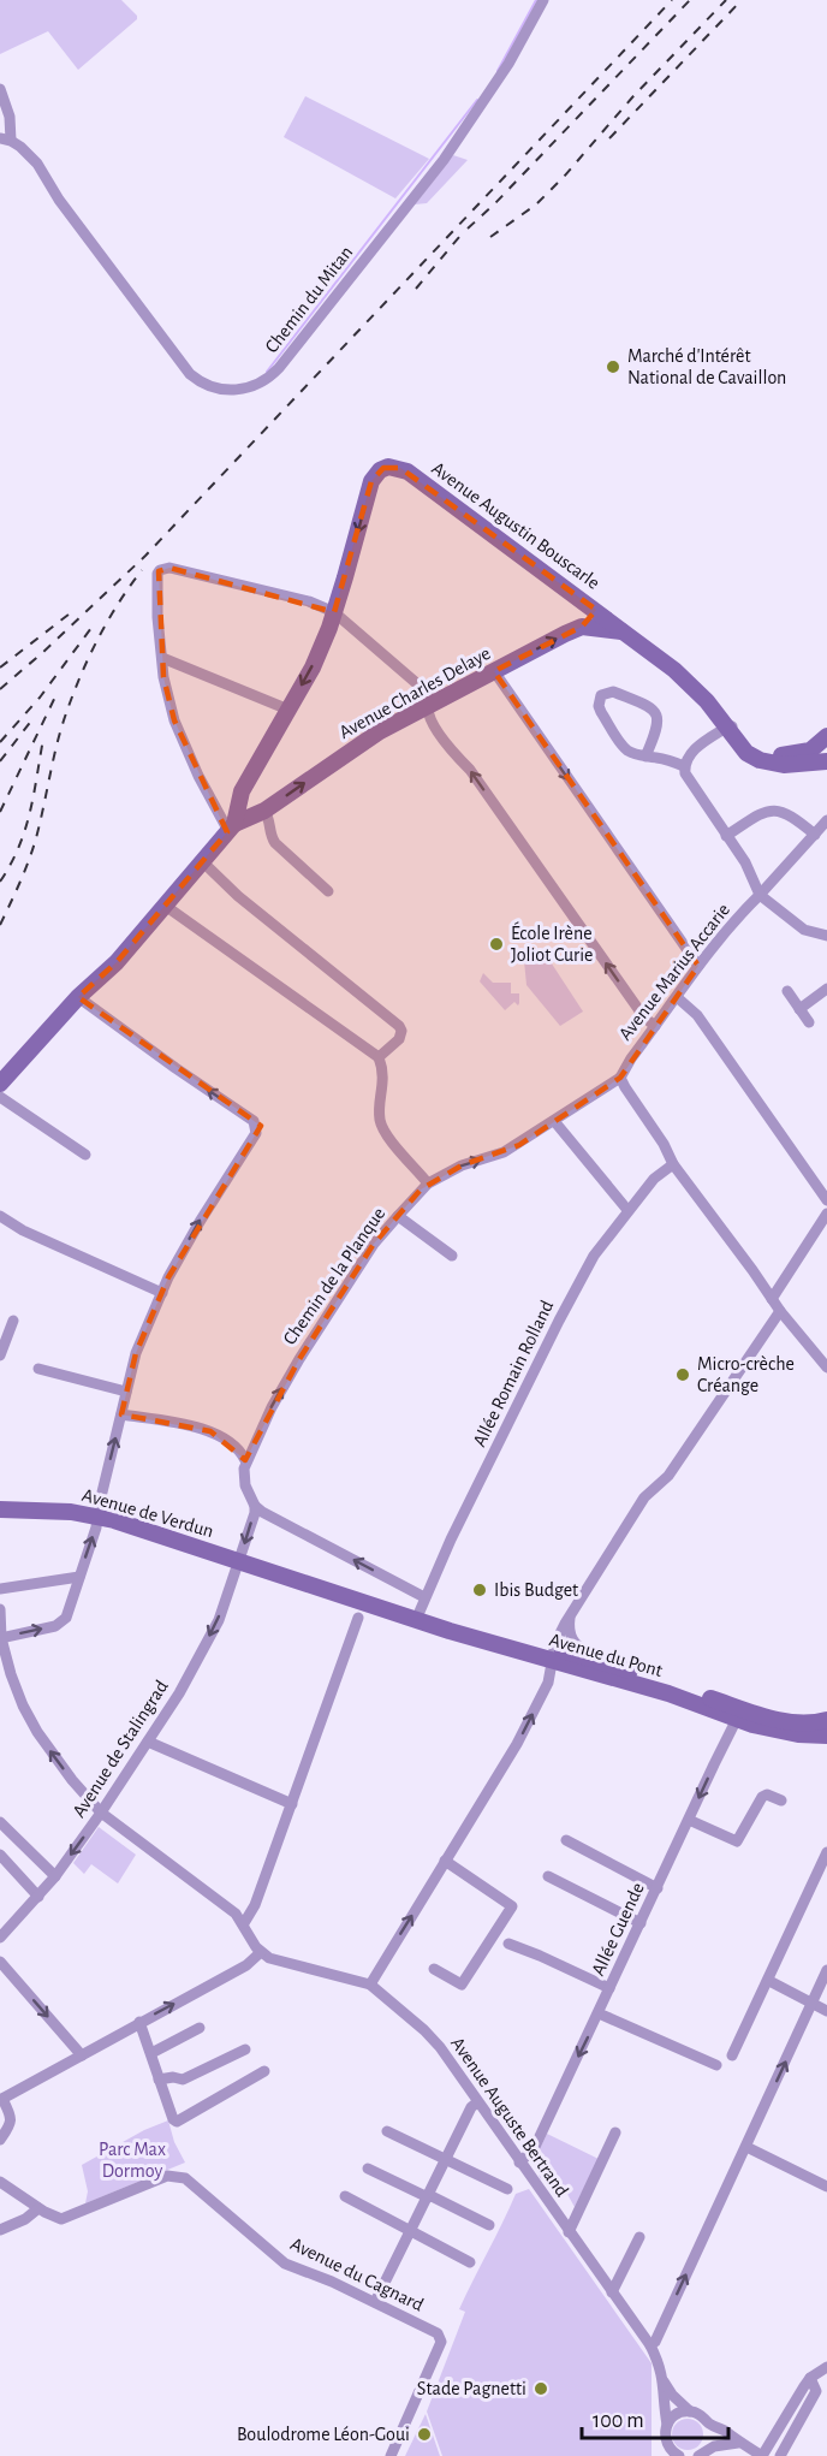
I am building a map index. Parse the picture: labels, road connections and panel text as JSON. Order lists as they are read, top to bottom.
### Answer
{
  "streets": {
    "street": [
      "Chemin du Mitan",
      "Avenue Augustin Bouscarle",
      "Avenue Charles Delaye",
      "Avenue Marius Accarie",
      "Chemin de la Planque",
      "Allée Romain Rolland",
      "Avenue de Verdun",
      "Avenue du Pont",
      "Avenue de Stalingrad",
      "Allée Guende",
      "Avenue Auguste Bertrand",
      "Avenue du Cagnard"
    ]
  },
  "crossings": [
    ["Avenue Augustin Bouscarle", "Avenue Charles Delaye"],
    ["Avenue Marius Accarie", "Chemin de la Planque"],
    ["Allée Romain Rolland", "Avenue du Pont"],
    ["Avenue de Verdun", "Avenue du Pont"],
    ["Avenue de Verdun", "Avenue de Stalingrad"],
    ["Avenue du Pont", "Avenue de Stalingrad"],
    ["Avenue du Pont", "Allée Guende"],
    ["Allée Guende", "Avenue Auguste Bertrand"]
  ],
  "one_way": ["Avenue Charles Delaye", "Chemin de la Planque", "Avenue de Stalingrad"],
  "parks": ["Parc Max Dormoy"],
  "places": [
    "Marché d'Intérêt National de Cavaillon",
    "École Irène Joliot Curie",
    "Micro-crèche Créange",
    "Ibis Budget",
    "Stade Pagnetti",
    "Boulodrome Léon-Goui"
  ],
  "scale_bar": "100 m"
}
